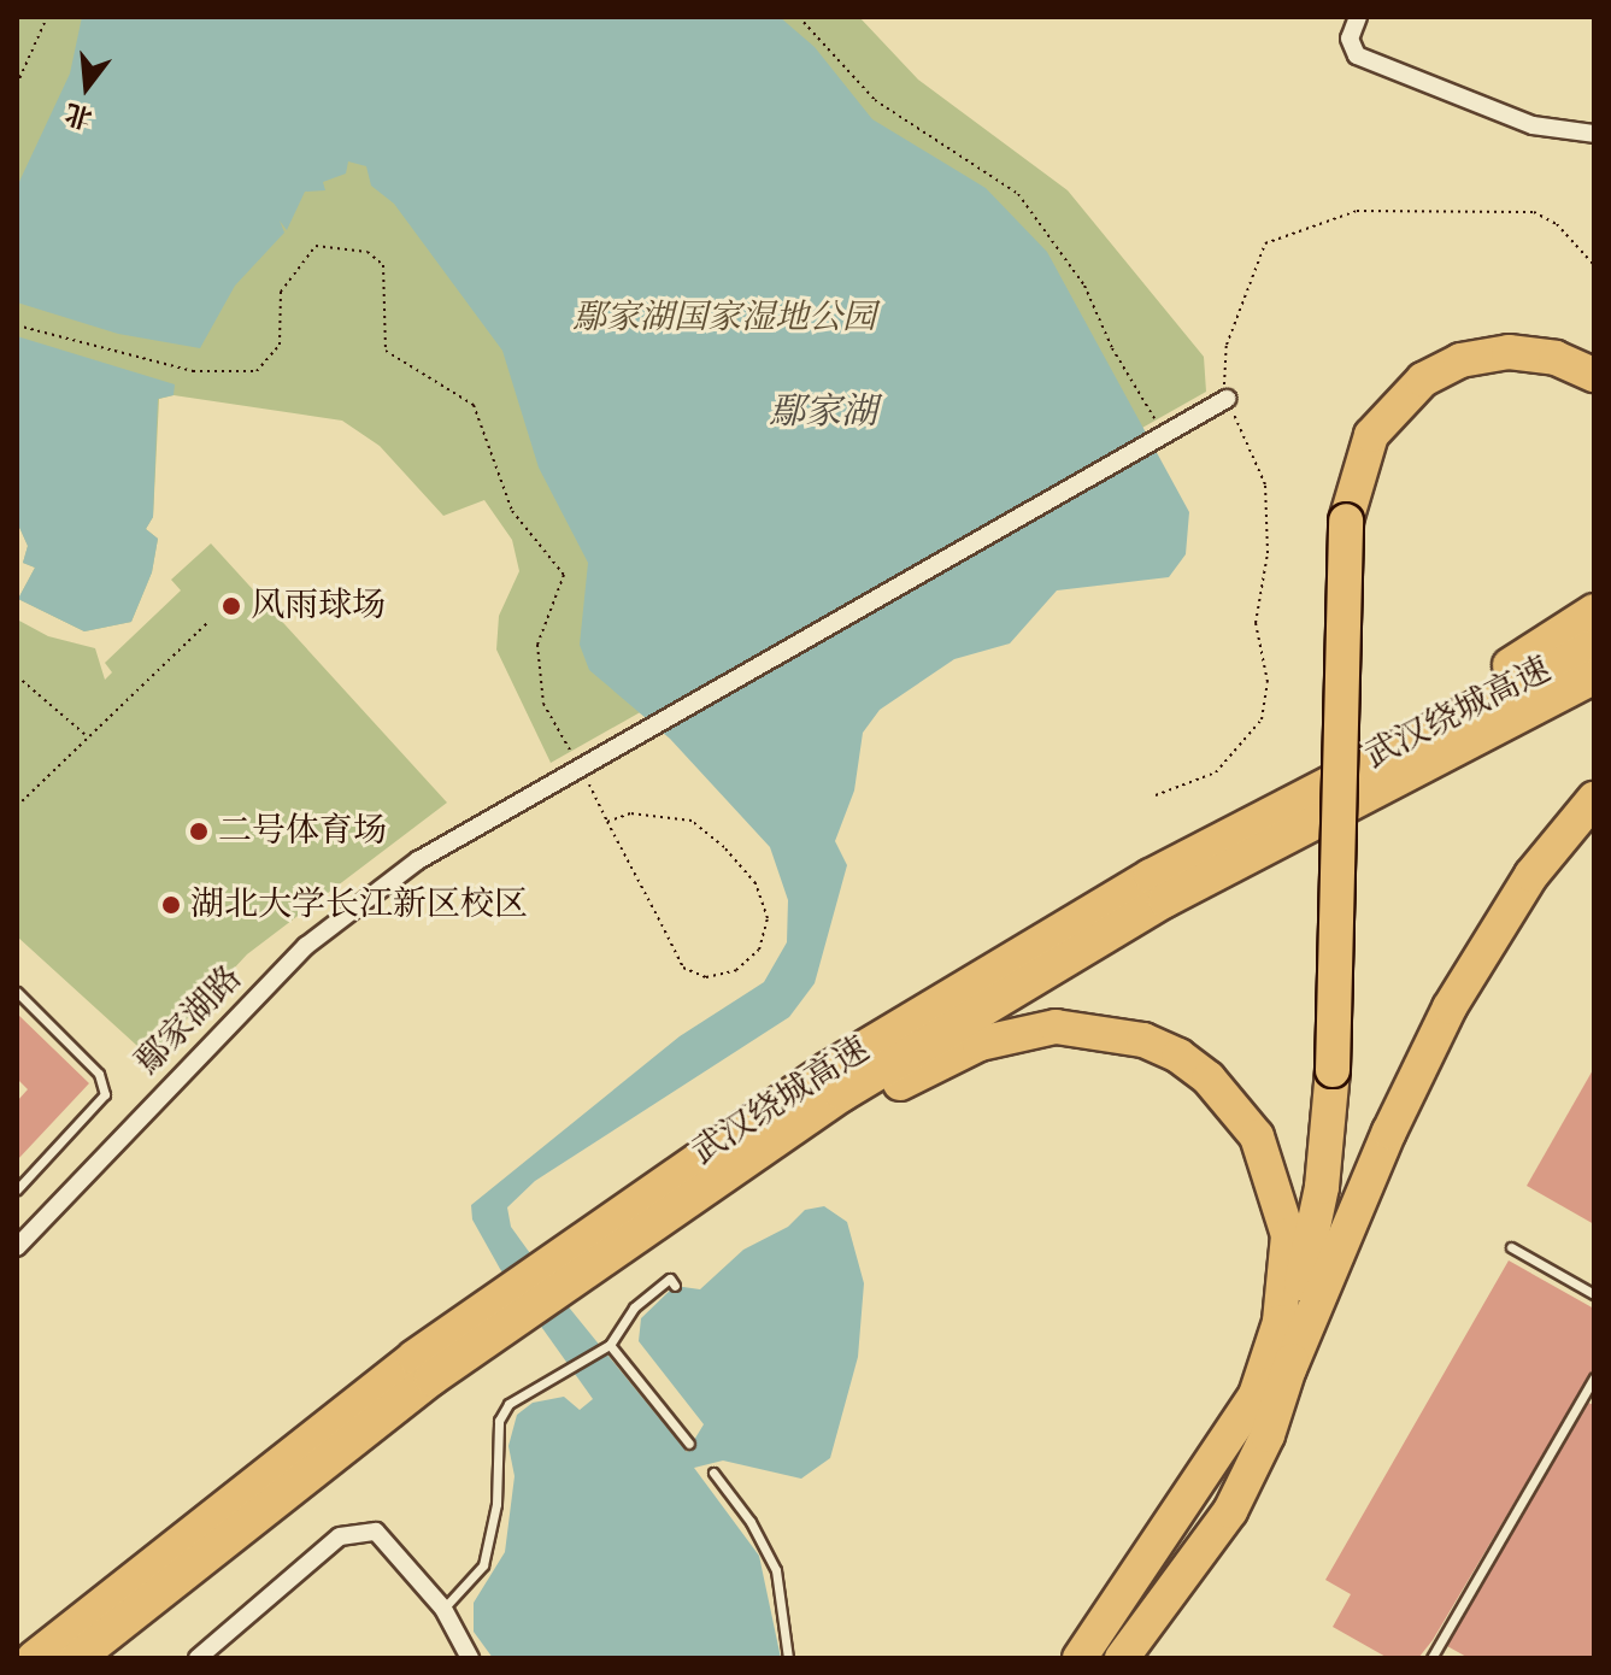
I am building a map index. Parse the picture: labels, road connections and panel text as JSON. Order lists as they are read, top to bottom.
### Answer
{
  "streets": {
    "highway": ["武汉绕城高速"],
    "street": ["鄢家湖路"]
  },
  "water": ["鄢家湖"],
  "parks": ["鄢家湖国家湿地公园"],
  "places": ["风雨球场", "二号体育场", "湖北大学长江新区校区"],
  "north": "bottom"
}
